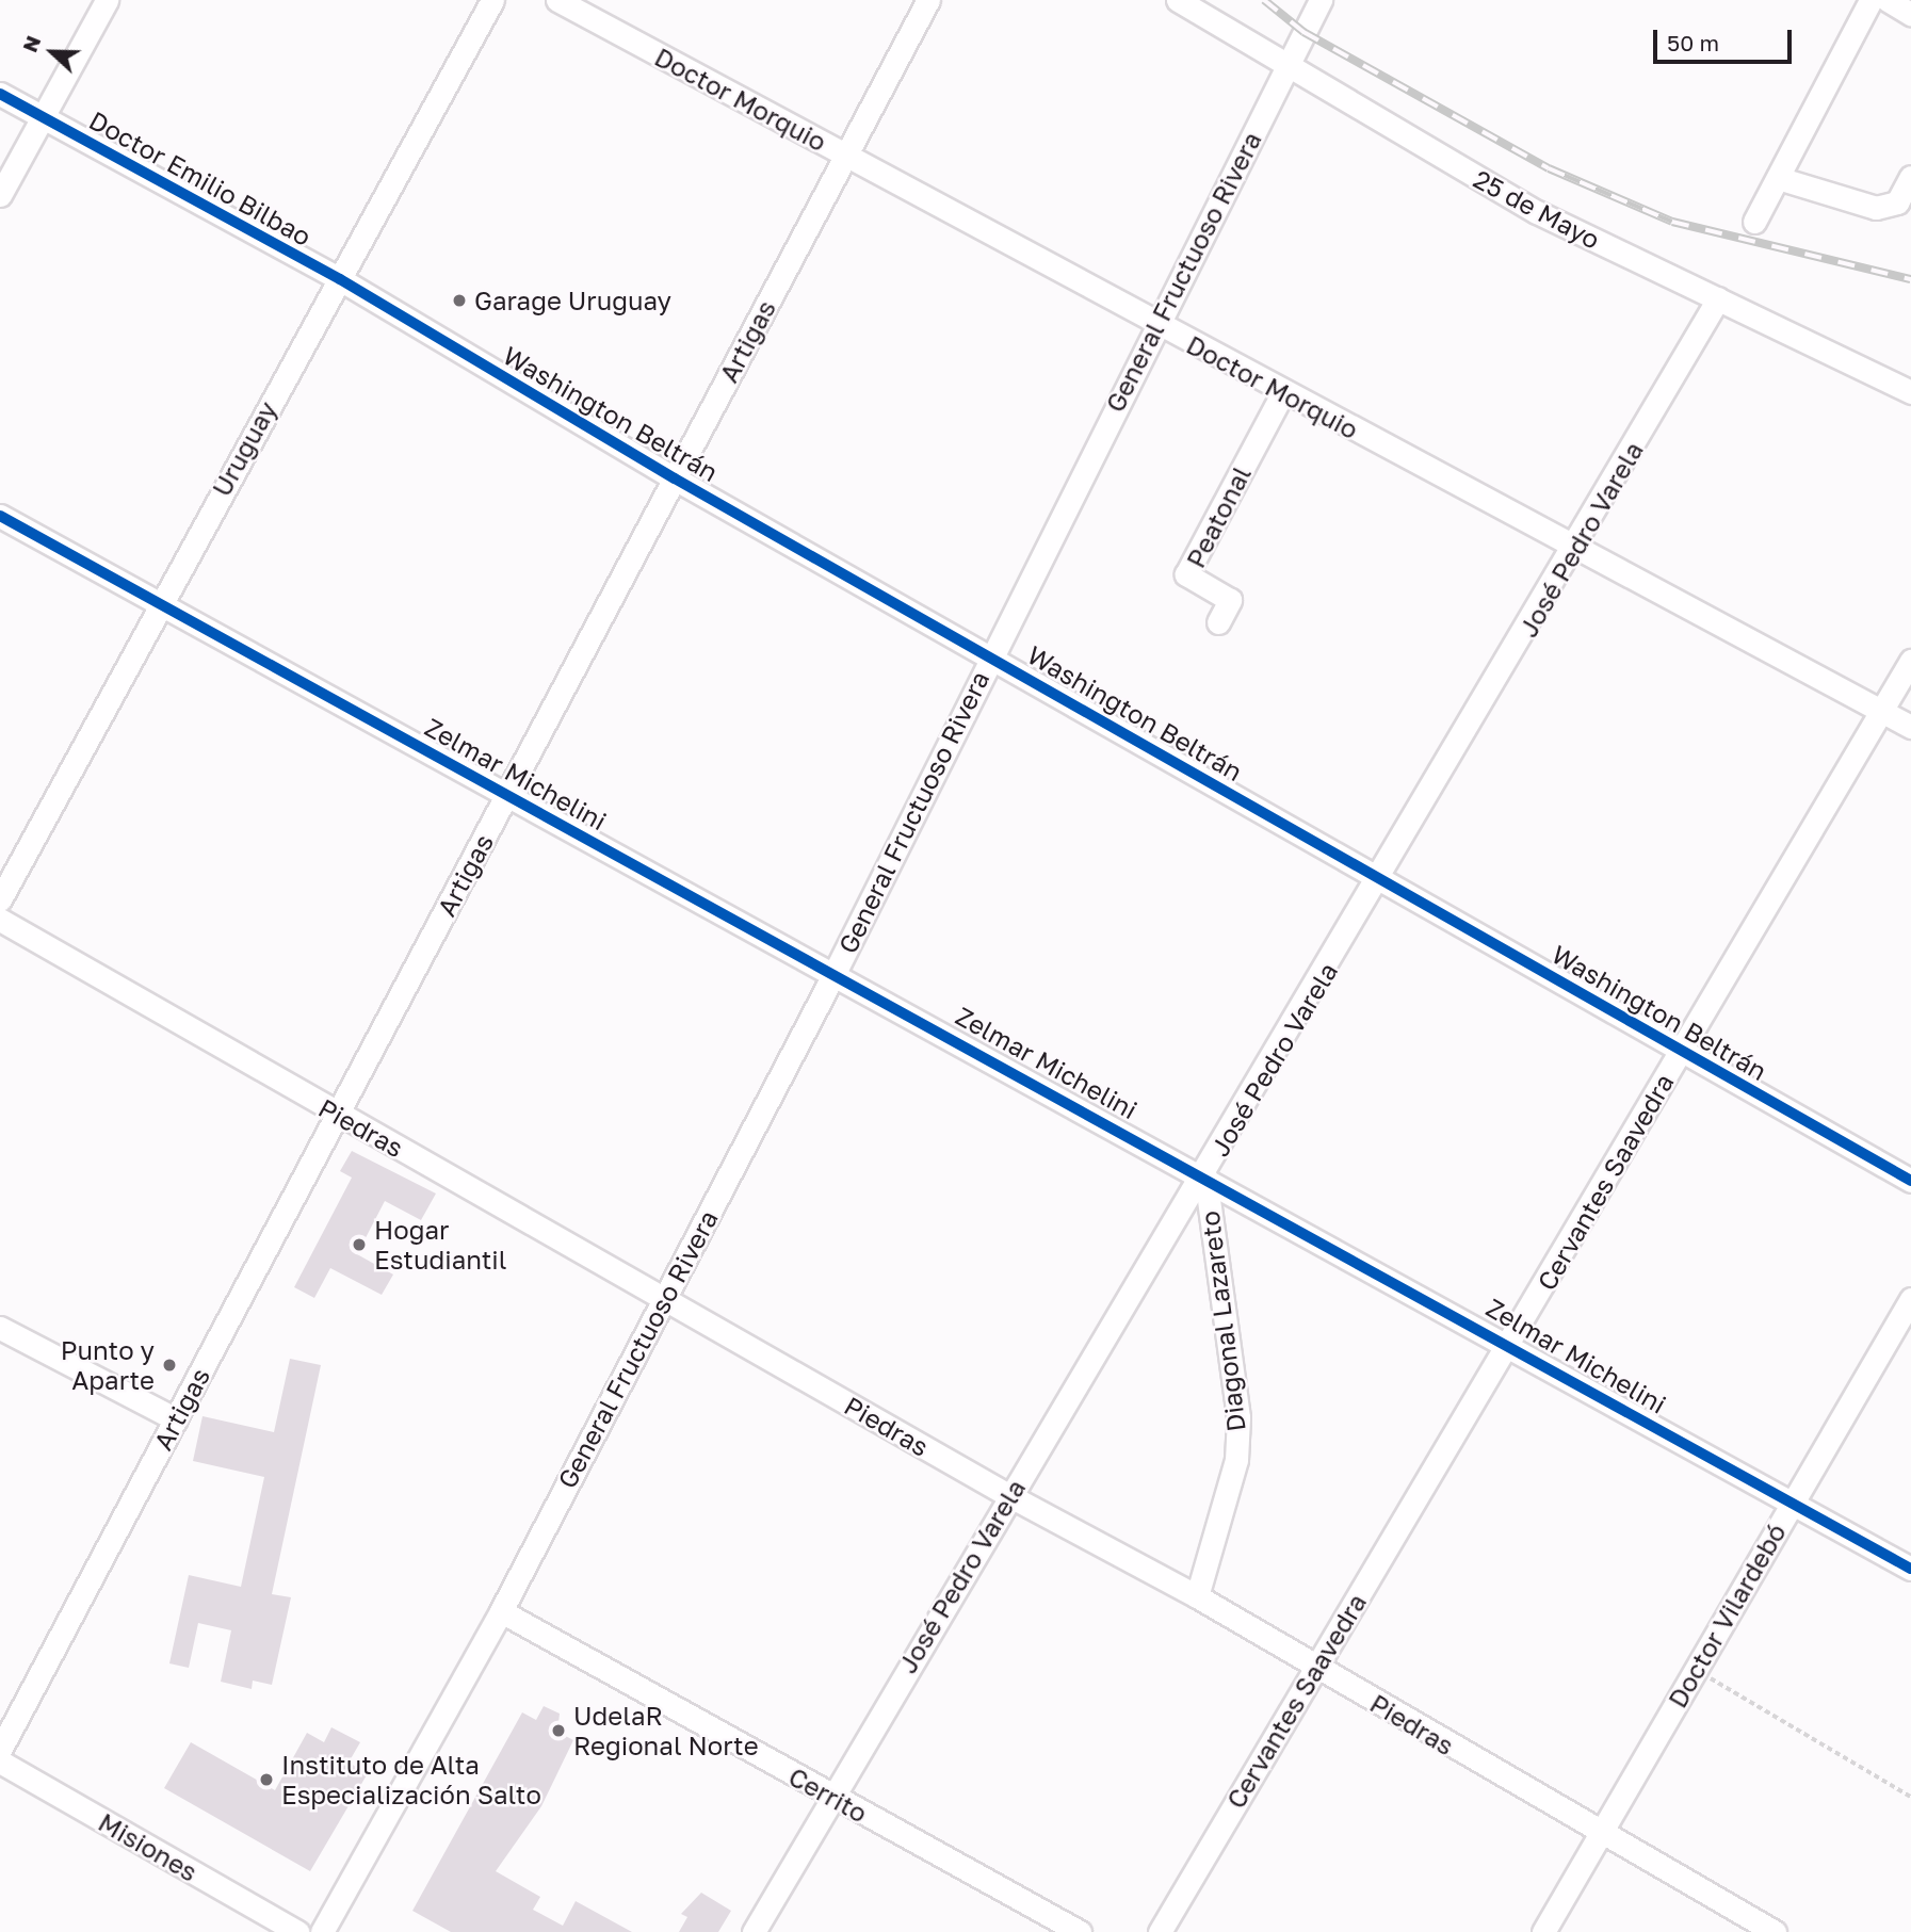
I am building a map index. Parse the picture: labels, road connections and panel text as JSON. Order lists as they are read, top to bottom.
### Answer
{
  "streets": {
    "street": [
      "Doctor Morquio",
      "Doctor Emilio Bilbao",
      "25 de Mayo",
      "General Fructuoso Rivera",
      "Artigas",
      "Washington Beltrán",
      "Uruguay",
      "Peatonal",
      "José Pedro Varela",
      "Zelmar Michelini",
      "Piedras",
      "Cervantes Saavedra",
      "Diagonal Lazareto",
      "Doctor Vilardebó",
      "Cerrito",
      "Misiones"
    ]
  },
  "crossings": [
    ["Doctor Morquio", "General Fructuoso Rivera"],
    ["Doctor Morquio", "Artigas"],
    ["Doctor Morquio", "Peatonal"],
    ["Doctor Morquio", "José Pedro Varela"],
    ["Doctor Morquio", "Cervantes Saavedra"],
    ["Doctor Emilio Bilbao", "Washington Beltrán"],
    ["Doctor Emilio Bilbao", "Uruguay"],
    ["25 de Mayo", "General Fructuoso Rivera"],
    ["25 de Mayo", "José Pedro Varela"],
    ["General Fructuoso Rivera", "Washington Beltrán"],
    ["General Fructuoso Rivera", "Zelmar Michelini"],
    ["General Fructuoso Rivera", "Piedras"],
    ["General Fructuoso Rivera", "Cerrito"],
    ["Artigas", "Washington Beltrán"],
    ["Artigas", "Zelmar Michelini"],
    ["Artigas", "Piedras"],
    ["Washington Beltrán", "Uruguay"],
    ["Washington Beltrán", "José Pedro Varela"],
    ["Washington Beltrán", "Cervantes Saavedra"],
    ["Uruguay", "Zelmar Michelini"],
    ["José Pedro Varela", "Zelmar Michelini"],
    ["José Pedro Varela", "Piedras"],
    ["José Pedro Varela", "Diagonal Lazareto"],
    ["José Pedro Varela", "Cerrito"],
    ["Zelmar Michelini", "Cervantes Saavedra"],
    ["Zelmar Michelini", "Diagonal Lazareto"],
    ["Zelmar Michelini", "Doctor Vilardebó"],
    ["Piedras", "Cervantes Saavedra"],
    ["Piedras", "Diagonal Lazareto"],
    ["Piedras", "Doctor Vilardebó"]
  ],
  "places": [
    "Garage Uruguay",
    "Hogar Estudiantil",
    "Punto y Aparte",
    "UdelaR Regional Norte",
    "Instituto de Alta Especialización Salto"
  ],
  "scale_bar": "50 m",
  "north": "left"
}
